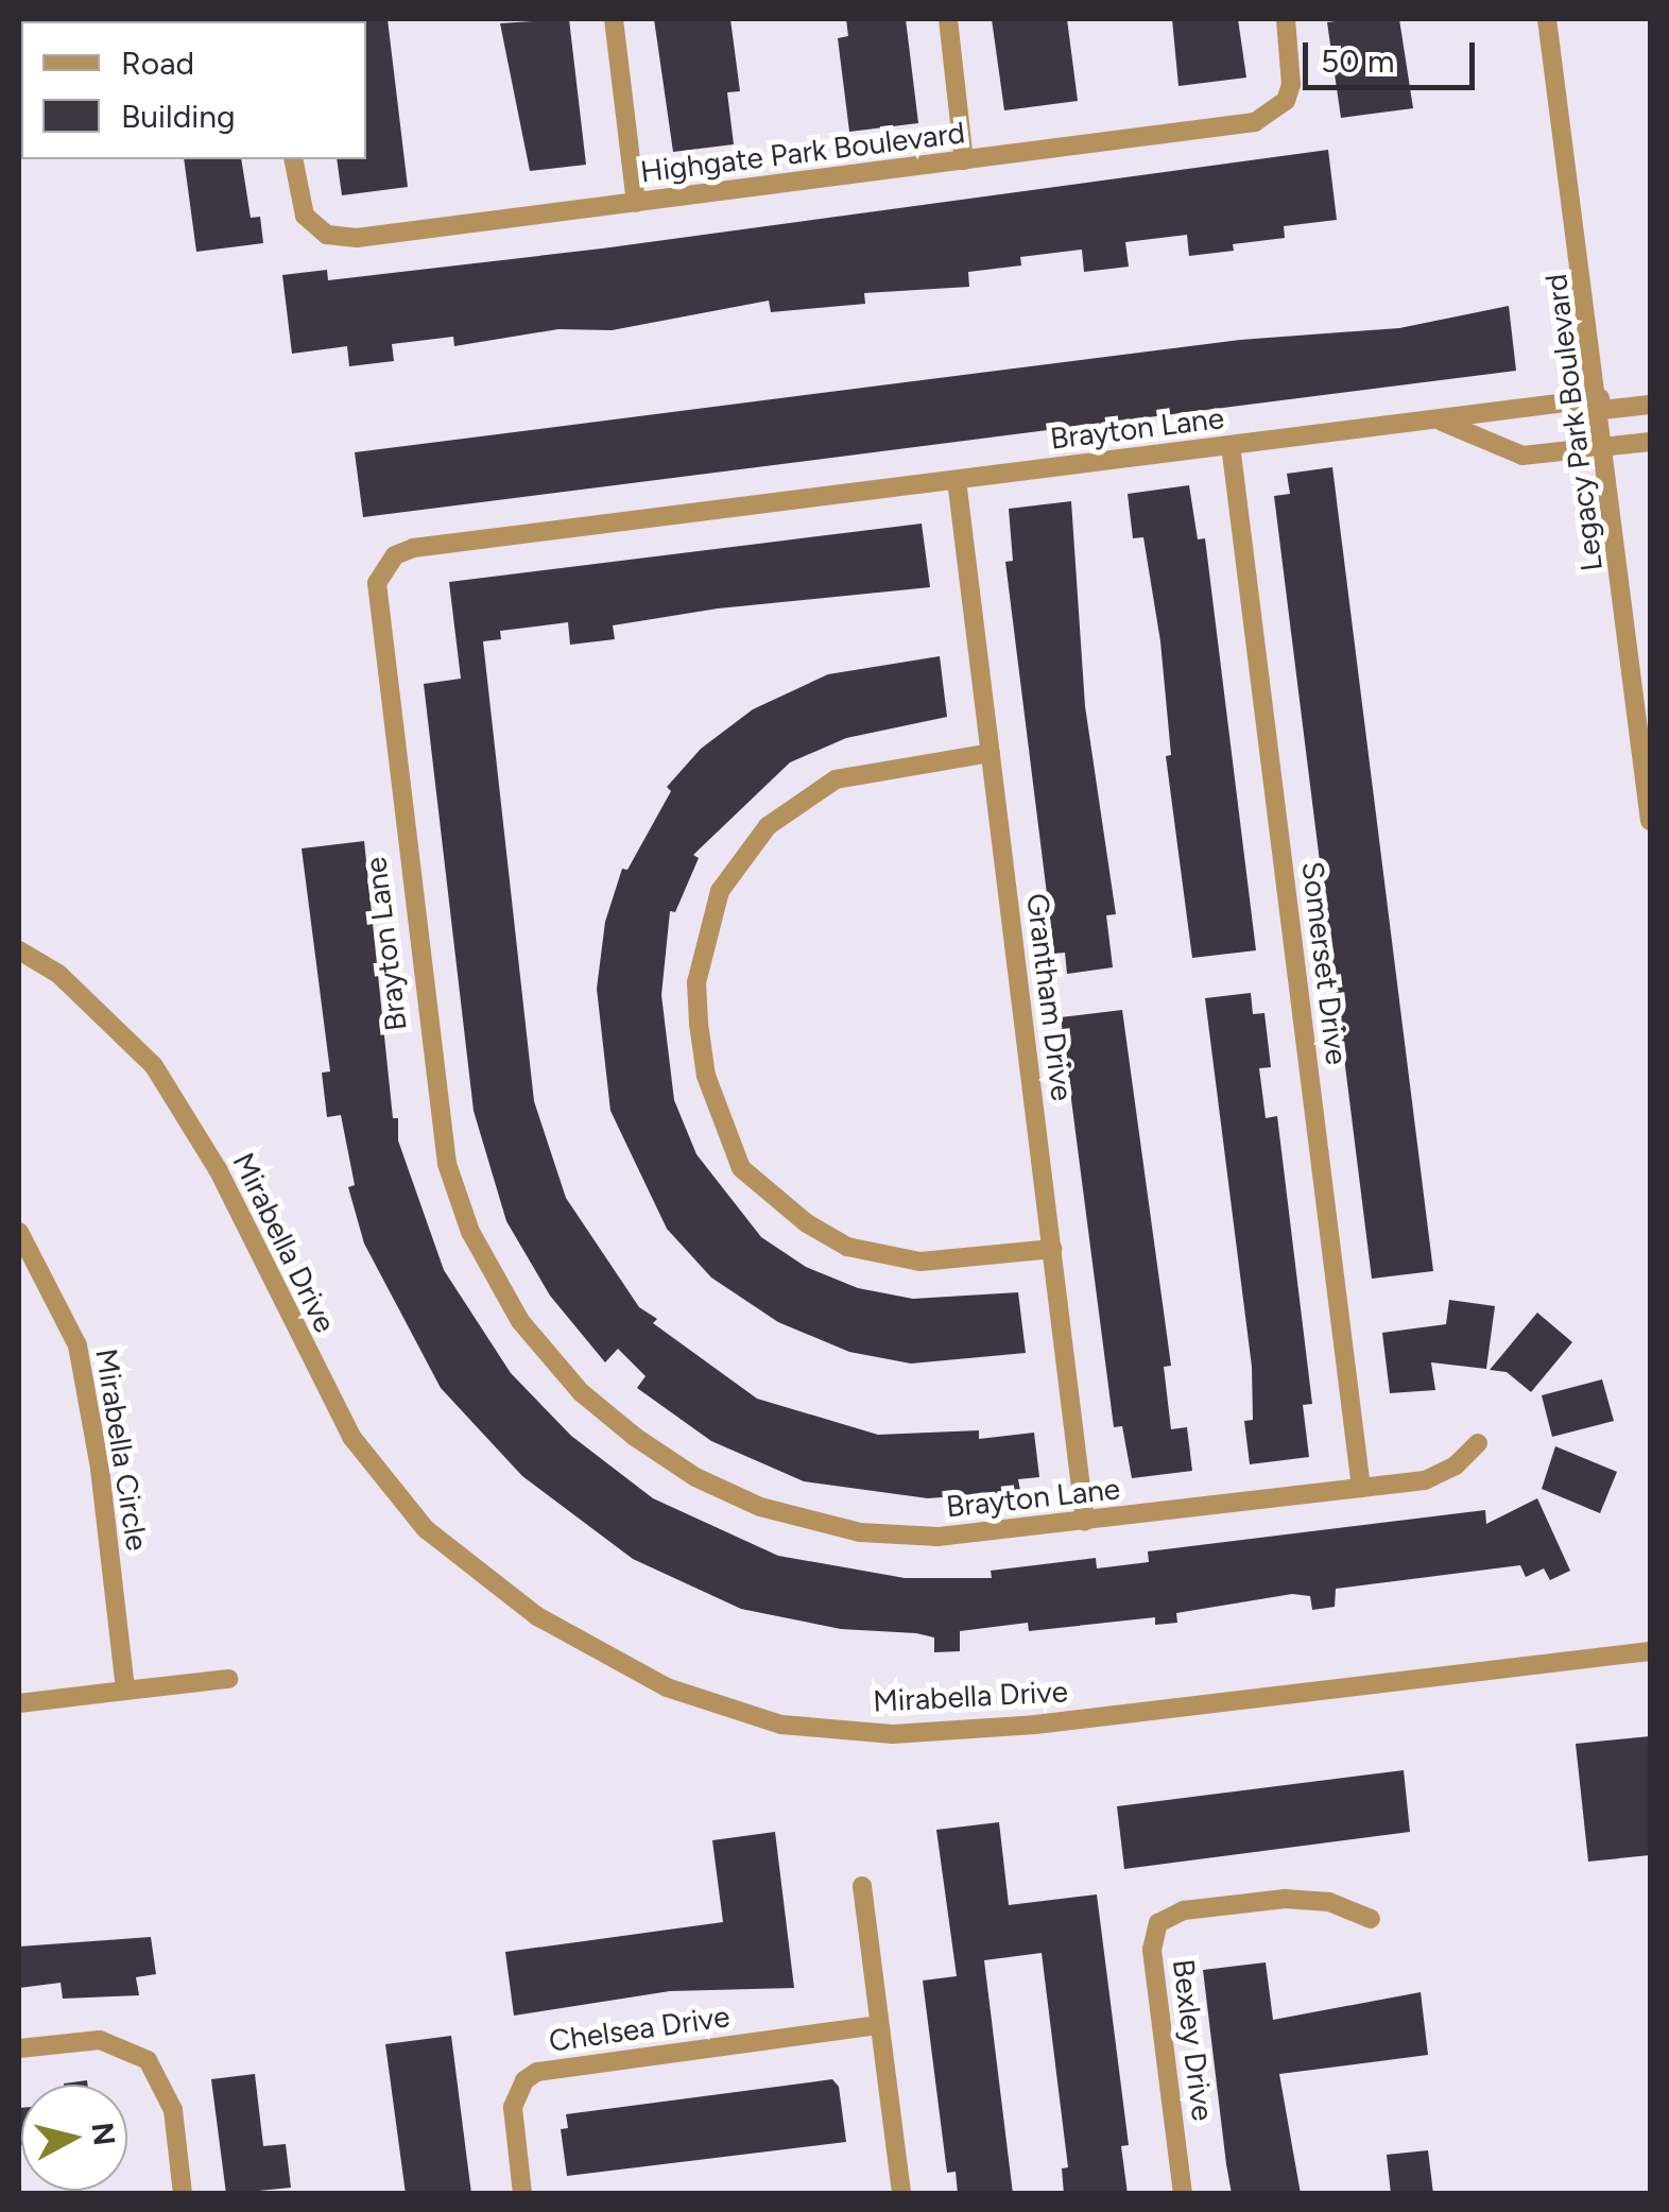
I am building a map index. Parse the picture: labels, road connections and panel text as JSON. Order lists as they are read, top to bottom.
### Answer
{
  "streets": {
    "street": [
      "Highgate Park Boulevard",
      "Legacy Park Boulevard",
      "Brayton Lane",
      "Somerset Drive",
      "Grantham Drive",
      "Mirabella Drive",
      "Mirabella Circle",
      "Chelsea Drive",
      "Bexley Drive"
    ]
  },
  "crossings": [
    ["Legacy Park Boulevard", "Brayton Lane"],
    ["Brayton Lane", "Somerset Drive"],
    ["Brayton Lane", "Grantham Drive"]
  ],
  "legend": ["Road", "Building"],
  "scale_bar": "50 m",
  "north": "right"
}
